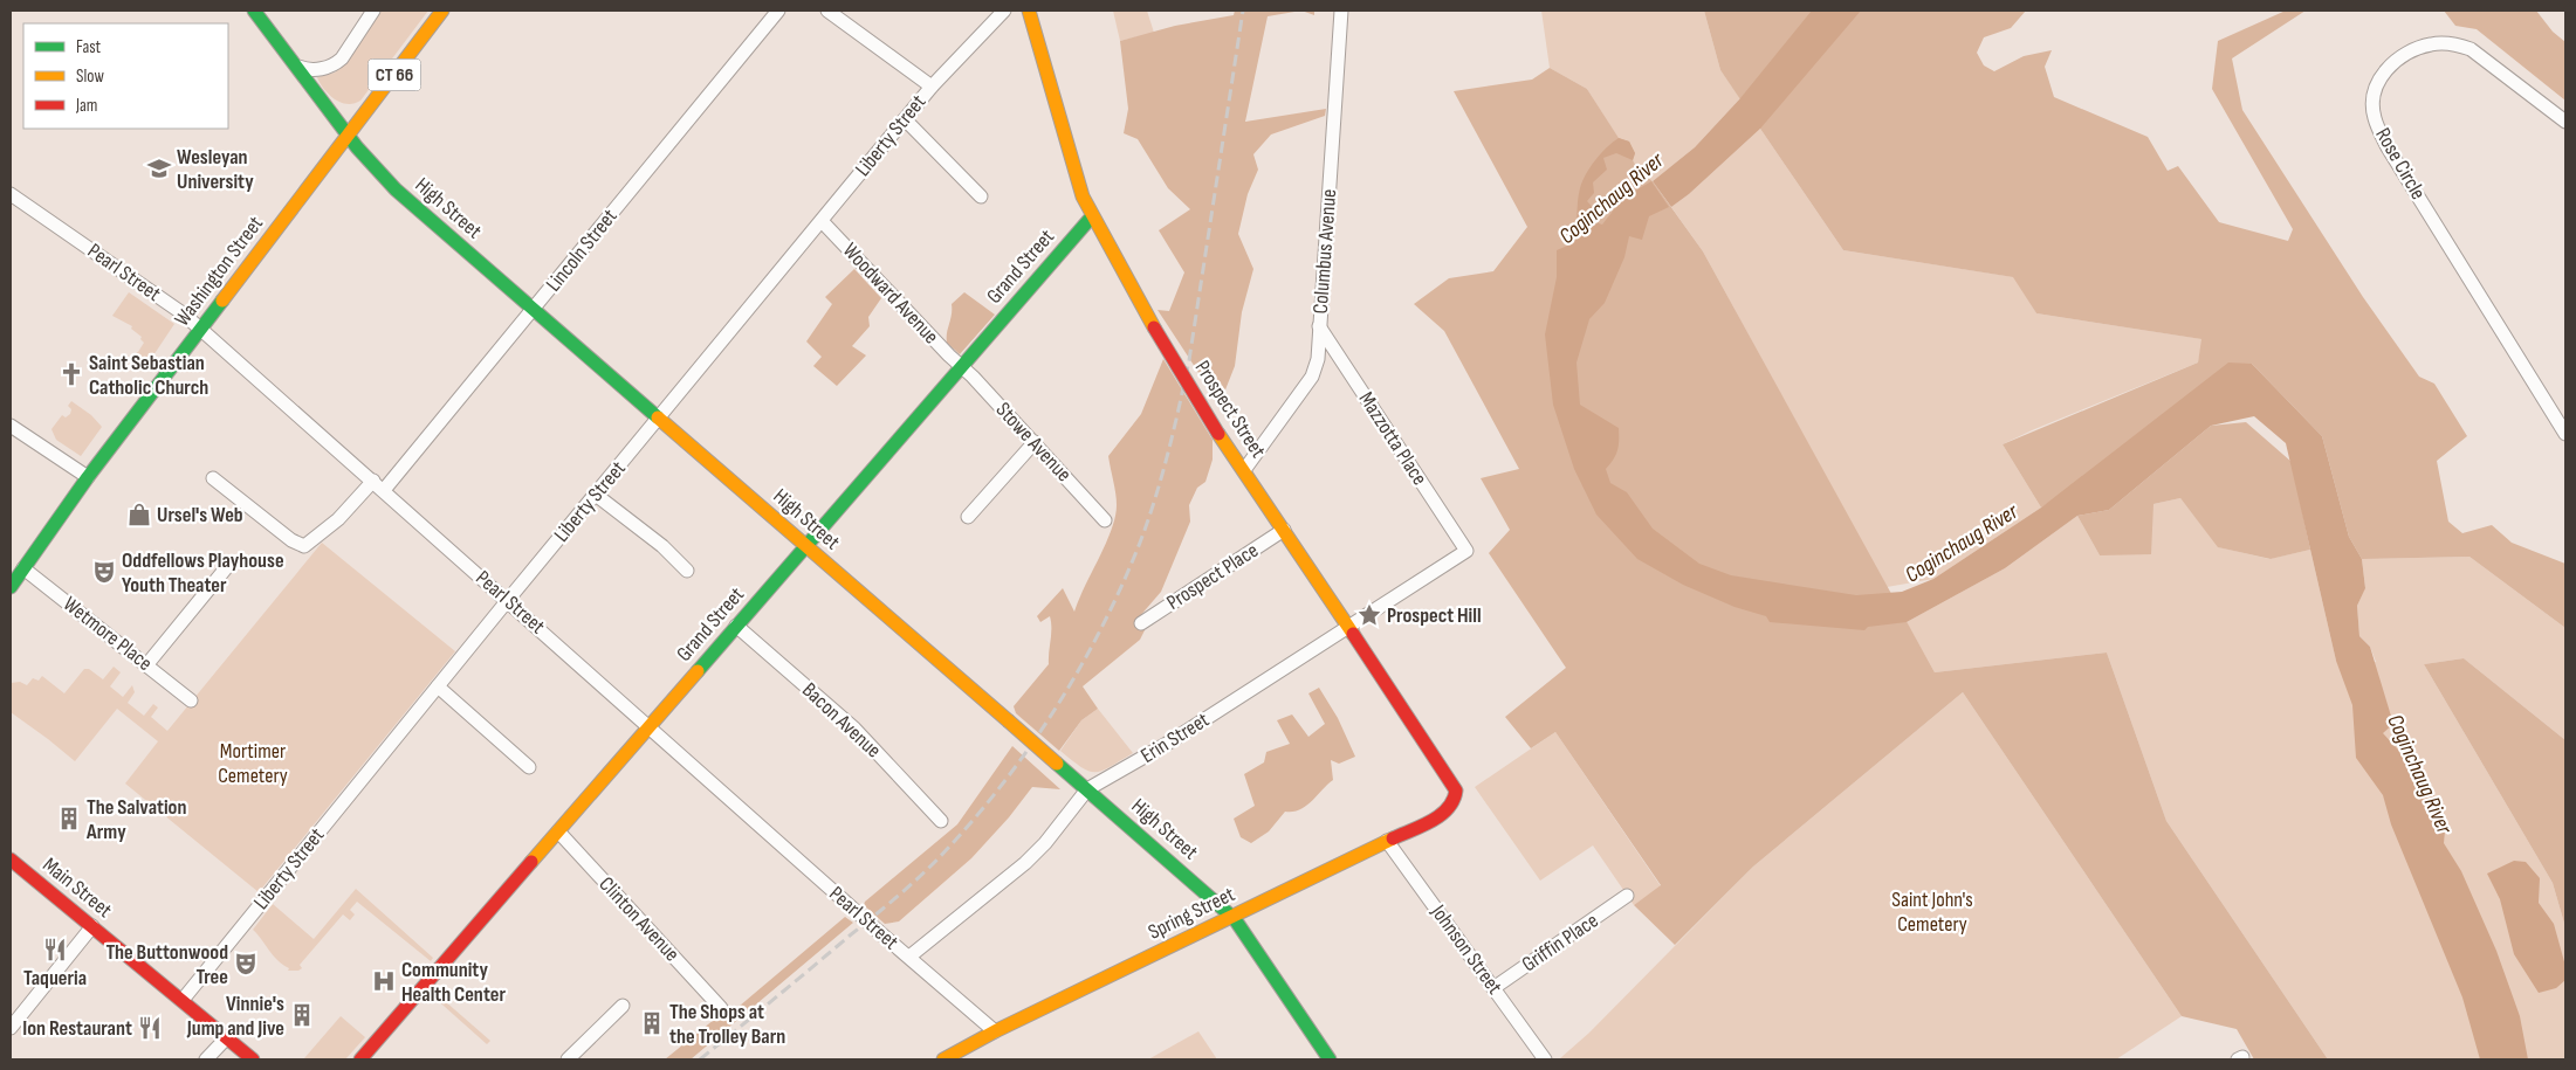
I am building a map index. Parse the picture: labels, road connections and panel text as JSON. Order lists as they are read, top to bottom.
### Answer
{
  "streets": {
    "main road": [
      "CT 66",
      "High Street",
      "Grand Street",
      "Washington Street",
      "Prospect Street",
      "Main Street",
      "Spring Street"
    ],
    "street": [
      "Liberty Street",
      "Rose Circle",
      "Lincoln Street",
      "Columbus Avenue",
      "Pearl Street",
      "Woodward Avenue",
      "Mazzotta Place",
      "Stowe Avenue",
      "Prospect Place",
      "Wetmore Place",
      "Bacon Avenue",
      "Erin Street",
      "Clinton Avenue",
      "Griffin Place",
      "Johnson Street"
    ]
  },
  "crossings": [
    ["Liberty Street", "High Street"],
    ["Liberty Street", "Pearl Street"],
    ["Liberty Street", "Woodward Avenue"],
    ["Liberty Street", "Main Street"],
    ["High Street", "Lincoln Street"],
    ["High Street", "Grand Street"],
    ["High Street", "Washington Street"],
    ["High Street", "Erin Street"],
    ["High Street", "Spring Street"],
    ["Lincoln Street", "Pearl Street"],
    ["Columbus Avenue", "Prospect Street"],
    ["Columbus Avenue", "Mazzotta Place"],
    ["Grand Street", "Pearl Street"],
    ["Grand Street", "Woodward Avenue"],
    ["Grand Street", "Prospect Street"],
    ["Grand Street", "Stowe Avenue"],
    ["Grand Street", "Bacon Avenue"],
    ["Grand Street", "Clinton Avenue"],
    ["Washington Street", "Pearl Street"],
    ["Washington Street", "Wetmore Place"],
    ["Pearl Street", "Erin Street"],
    ["Pearl Street", "Spring Street"],
    ["Woodward Avenue", "Stowe Avenue"],
    ["Prospect Street", "Prospect Place"],
    ["Prospect Street", "Erin Street"],
    ["Prospect Street", "Spring Street"],
    ["Mazzotta Place", "Erin Street"],
    ["Spring Street", "Johnson Street"],
    ["Griffin Place", "Johnson Street"]
  ],
  "water": ["Coginchaug River"],
  "parks": ["Mortimer Cemetery", "Saint John's Cemetery"],
  "places": {
    "school or university": ["Wesleyan University"],
    "church": ["Saint Sebastian Catholic Church"],
    "shop": ["Ursel's Web"],
    "theatre": ["Oddfellows Playhouse Youth Theater", "The Buttonwood Tree"],
    "place": ["Prospect Hill"],
    "building": ["The Salvation Army", "Vinnie's Jump and Jive", "The Shops at the Trolley Barn"],
    "restaurant": ["Taqueria", "Ion Restaurant"],
    "hospital": ["Community Health Center"]
  },
  "legend": ["Fast", "Slow", "Jam"]
}
